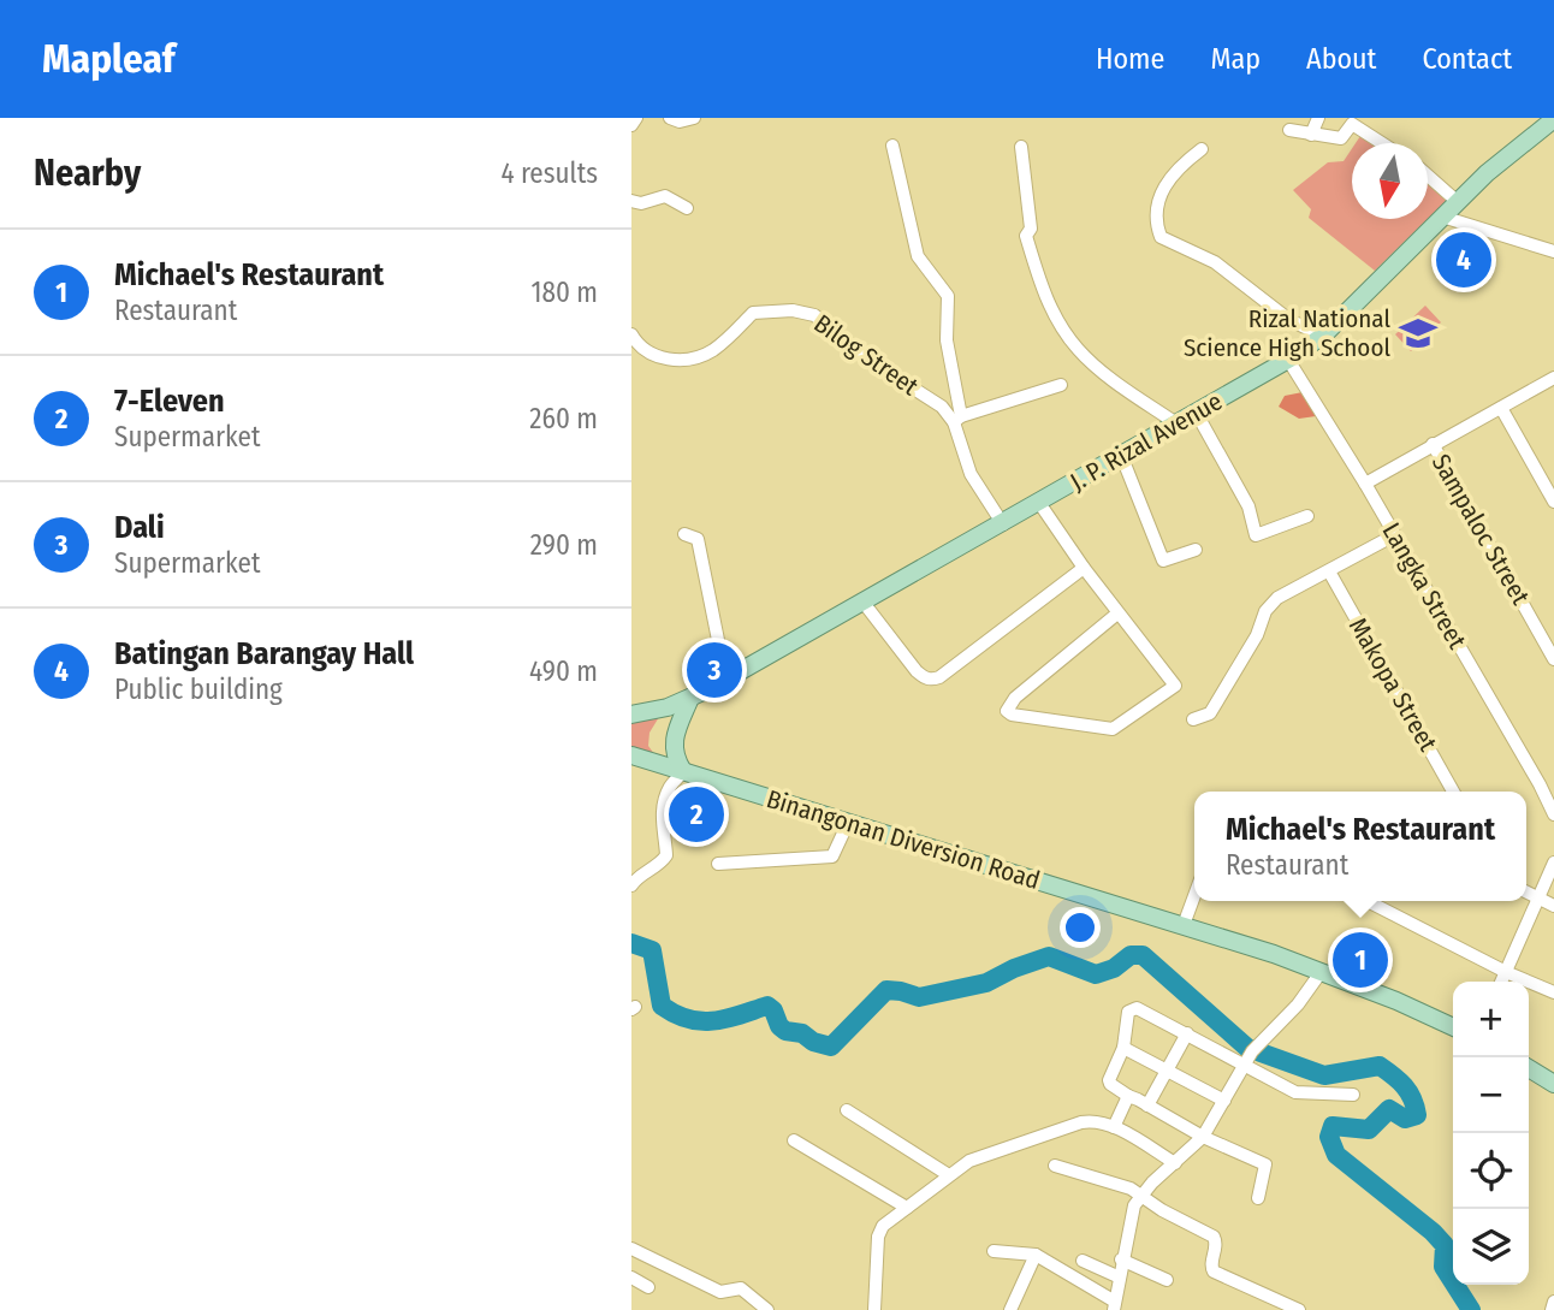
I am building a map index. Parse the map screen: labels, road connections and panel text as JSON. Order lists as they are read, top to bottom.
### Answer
{
  "streets": {
    "main road": ["J. P. Rizal Avenue", "Binangonan Diversion Road"],
    "street": [
      "Bilog Street",
      "Sampaloc Street",
      "Langka Street",
      "Makopa Street"
    ]
  },
  "crossings": [
    ["J. P. Rizal Avenue", "Langka Street"]
  ],
  "places": {
    "school or university": ["Rizal National Science High School"]
  },
  "north": "bottom",
  "page": {
    "header": "Mapleaf",
    "nav": [
      "Home",
      "Map",
      "About",
      "Contact"
    ],
    "heading": ["Nearby", "4 results"],
    "list": [
      {
        "mark": "1",
        "name": "Michael's Restaurant",
        "note": "Restaurant",
        "value": "180 m"
      },
      {
        "mark": "2",
        "name": "7-Eleven",
        "note": "Supermarket",
        "value": "260 m"
      },
      {
        "mark": "3",
        "name": "Dali",
        "note": "Supermarket",
        "value": "290 m"
      },
      {
        "mark": "4",
        "name": "Batingan Barangay Hall",
        "note": "Public building",
        "value": "490 m"
      }
    ],
    "pins": [
      "4",
      "3",
      "2",
      "1"
    ],
    "popup": ["Michael's Restaurant", "Restaurant"],
    "map_buttons": ["+", "−"]
  }
}
